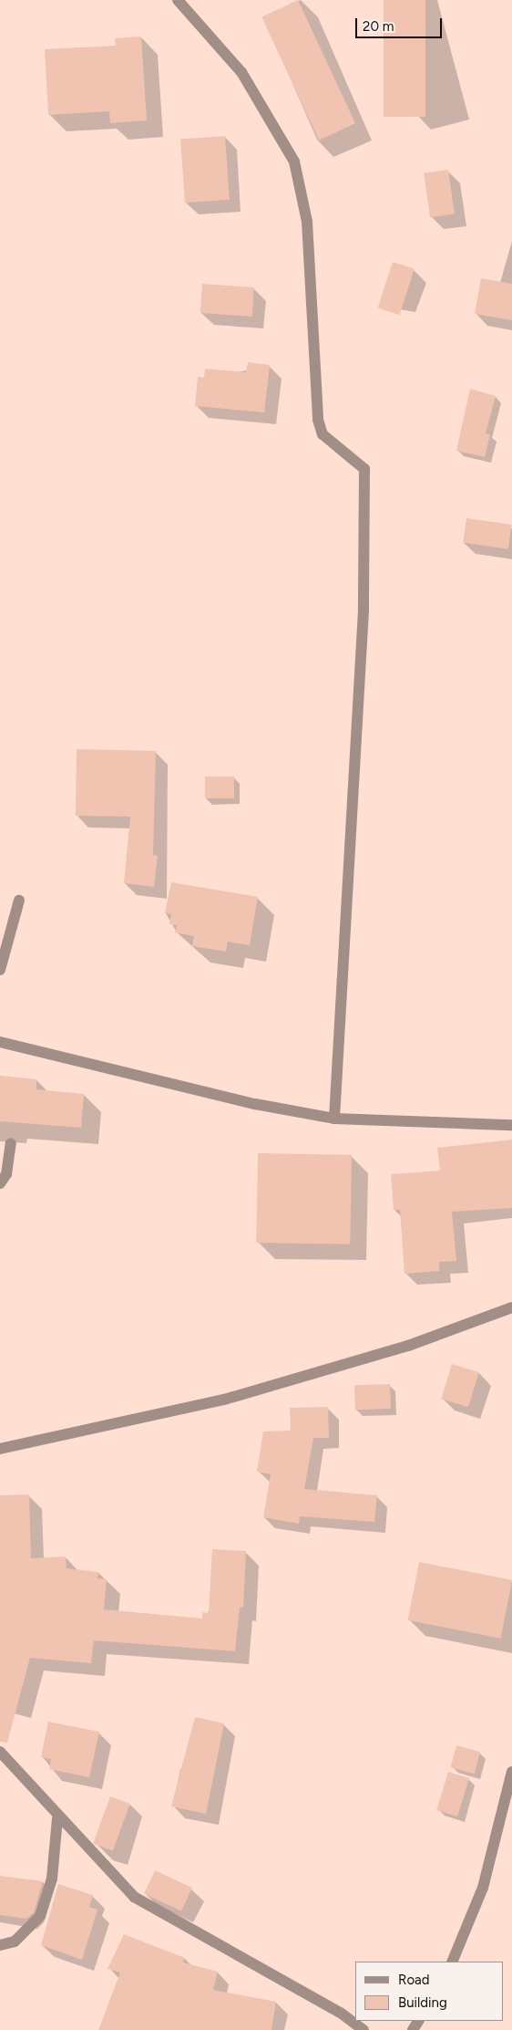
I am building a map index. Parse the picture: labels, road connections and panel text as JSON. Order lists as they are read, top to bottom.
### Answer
{
  "legend": ["Road", "Building"],
  "scale_bar": "20 m"
}
